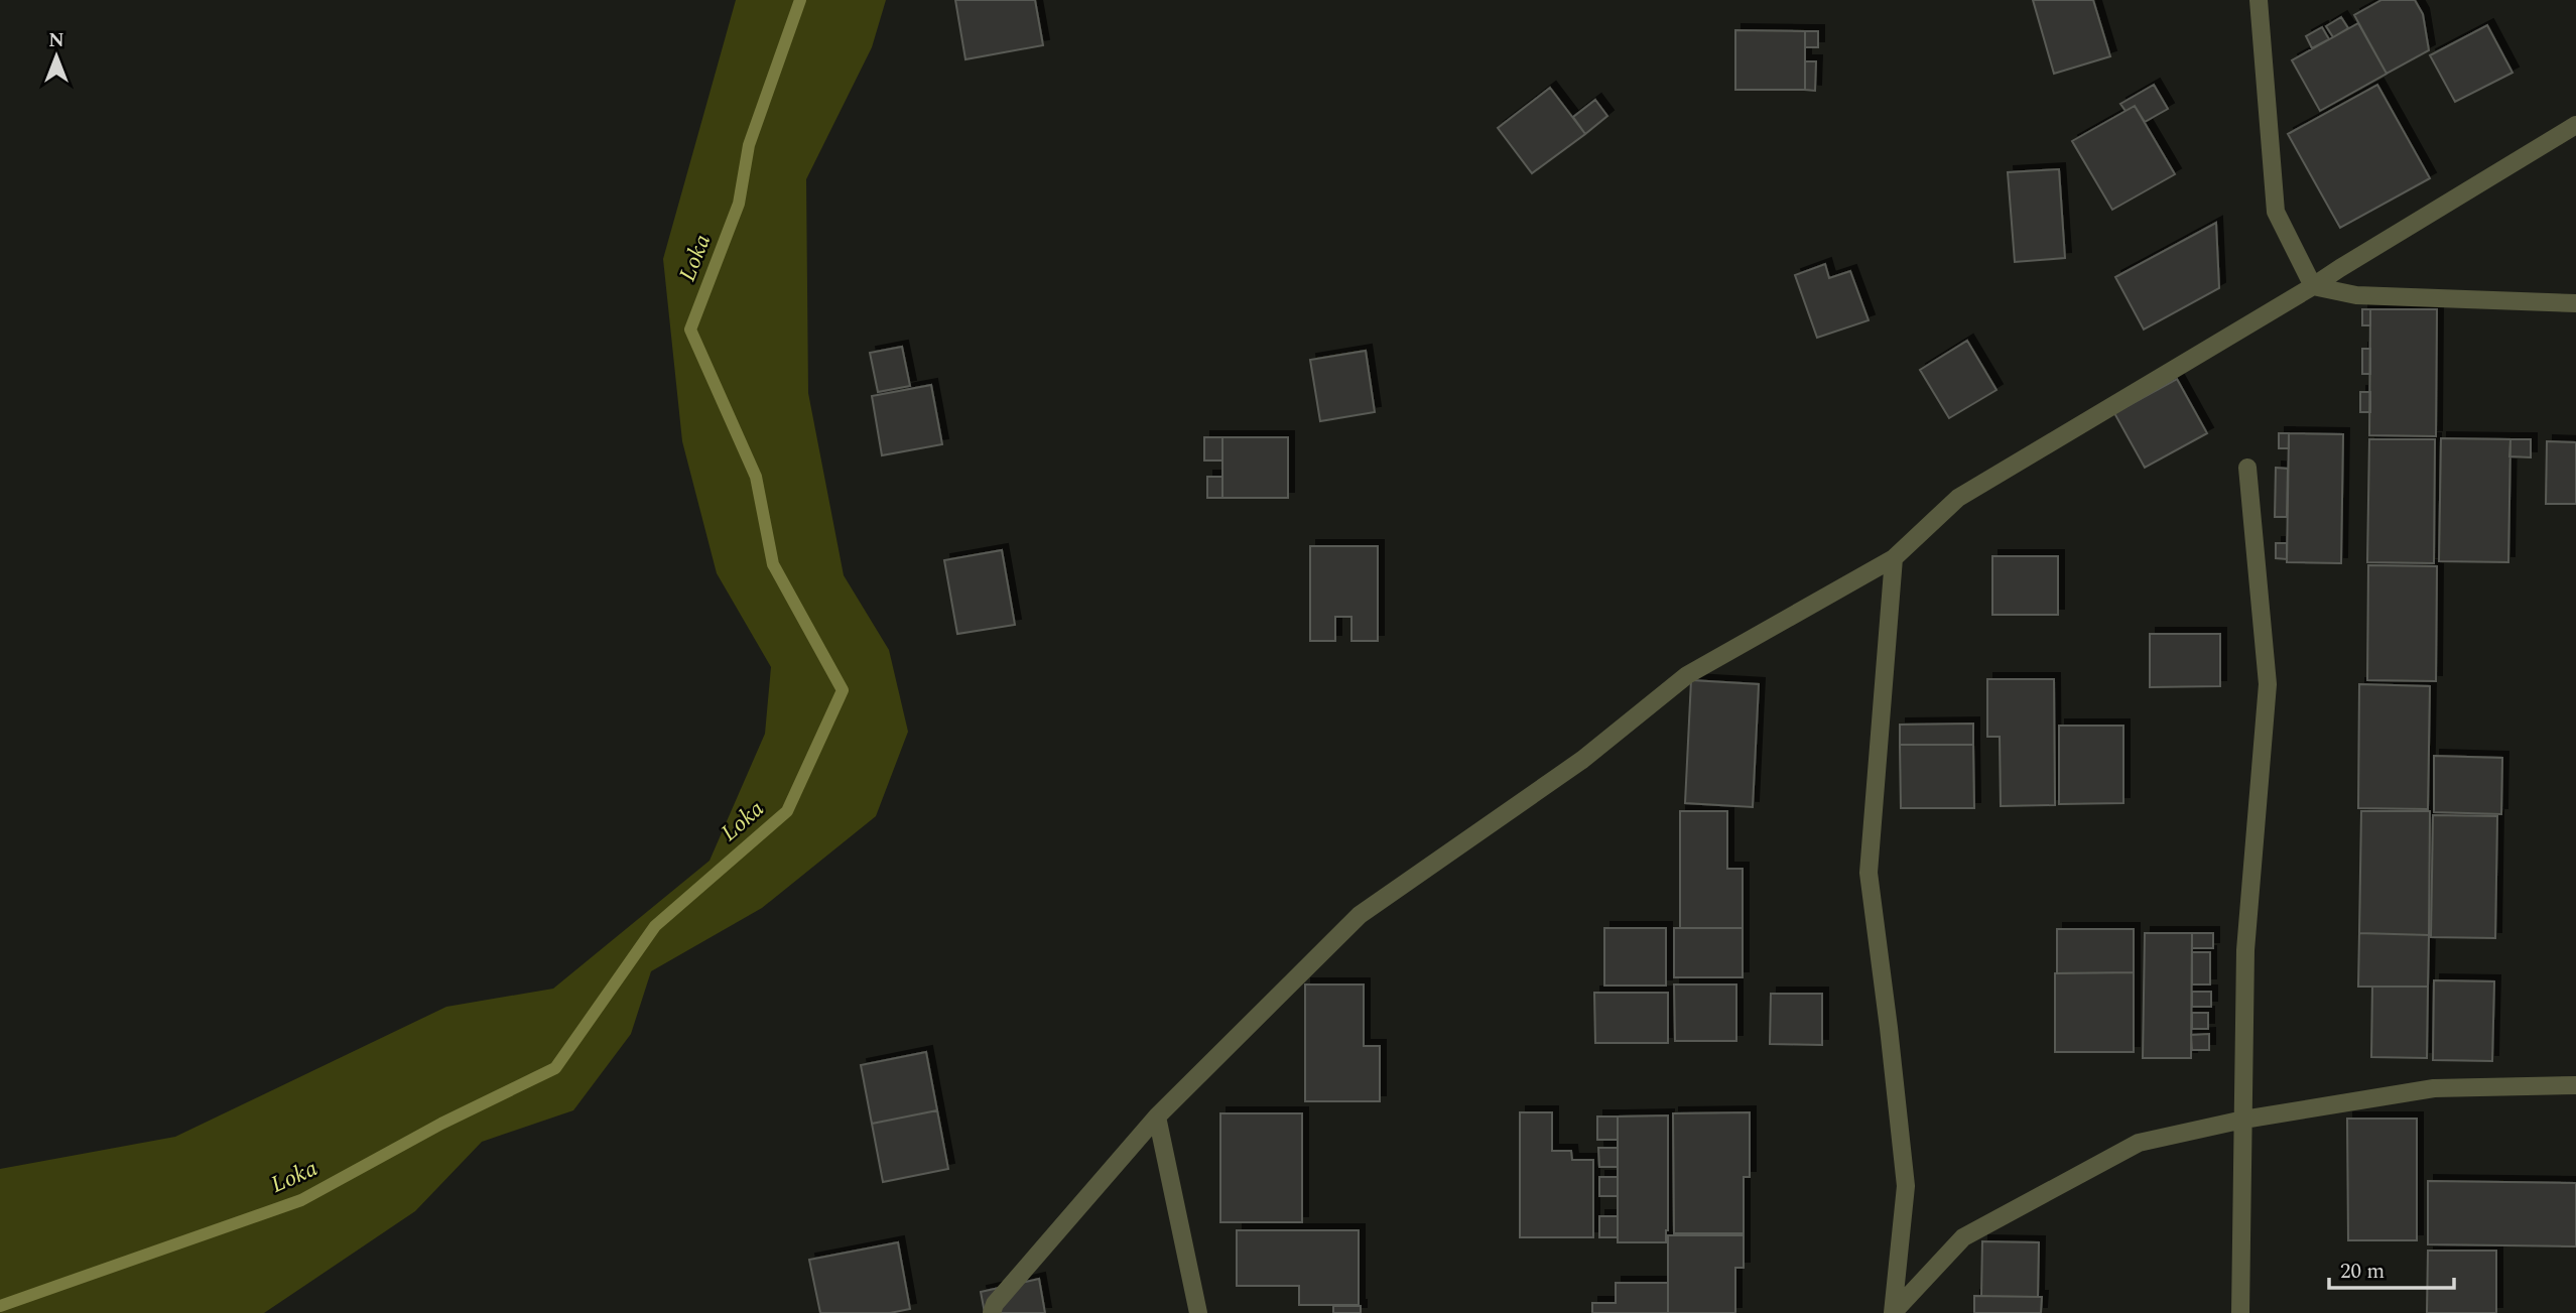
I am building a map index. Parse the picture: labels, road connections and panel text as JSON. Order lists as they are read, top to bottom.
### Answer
{
  "water": ["Loka"],
  "scale_bar": "20 m",
  "north": "top"
}
